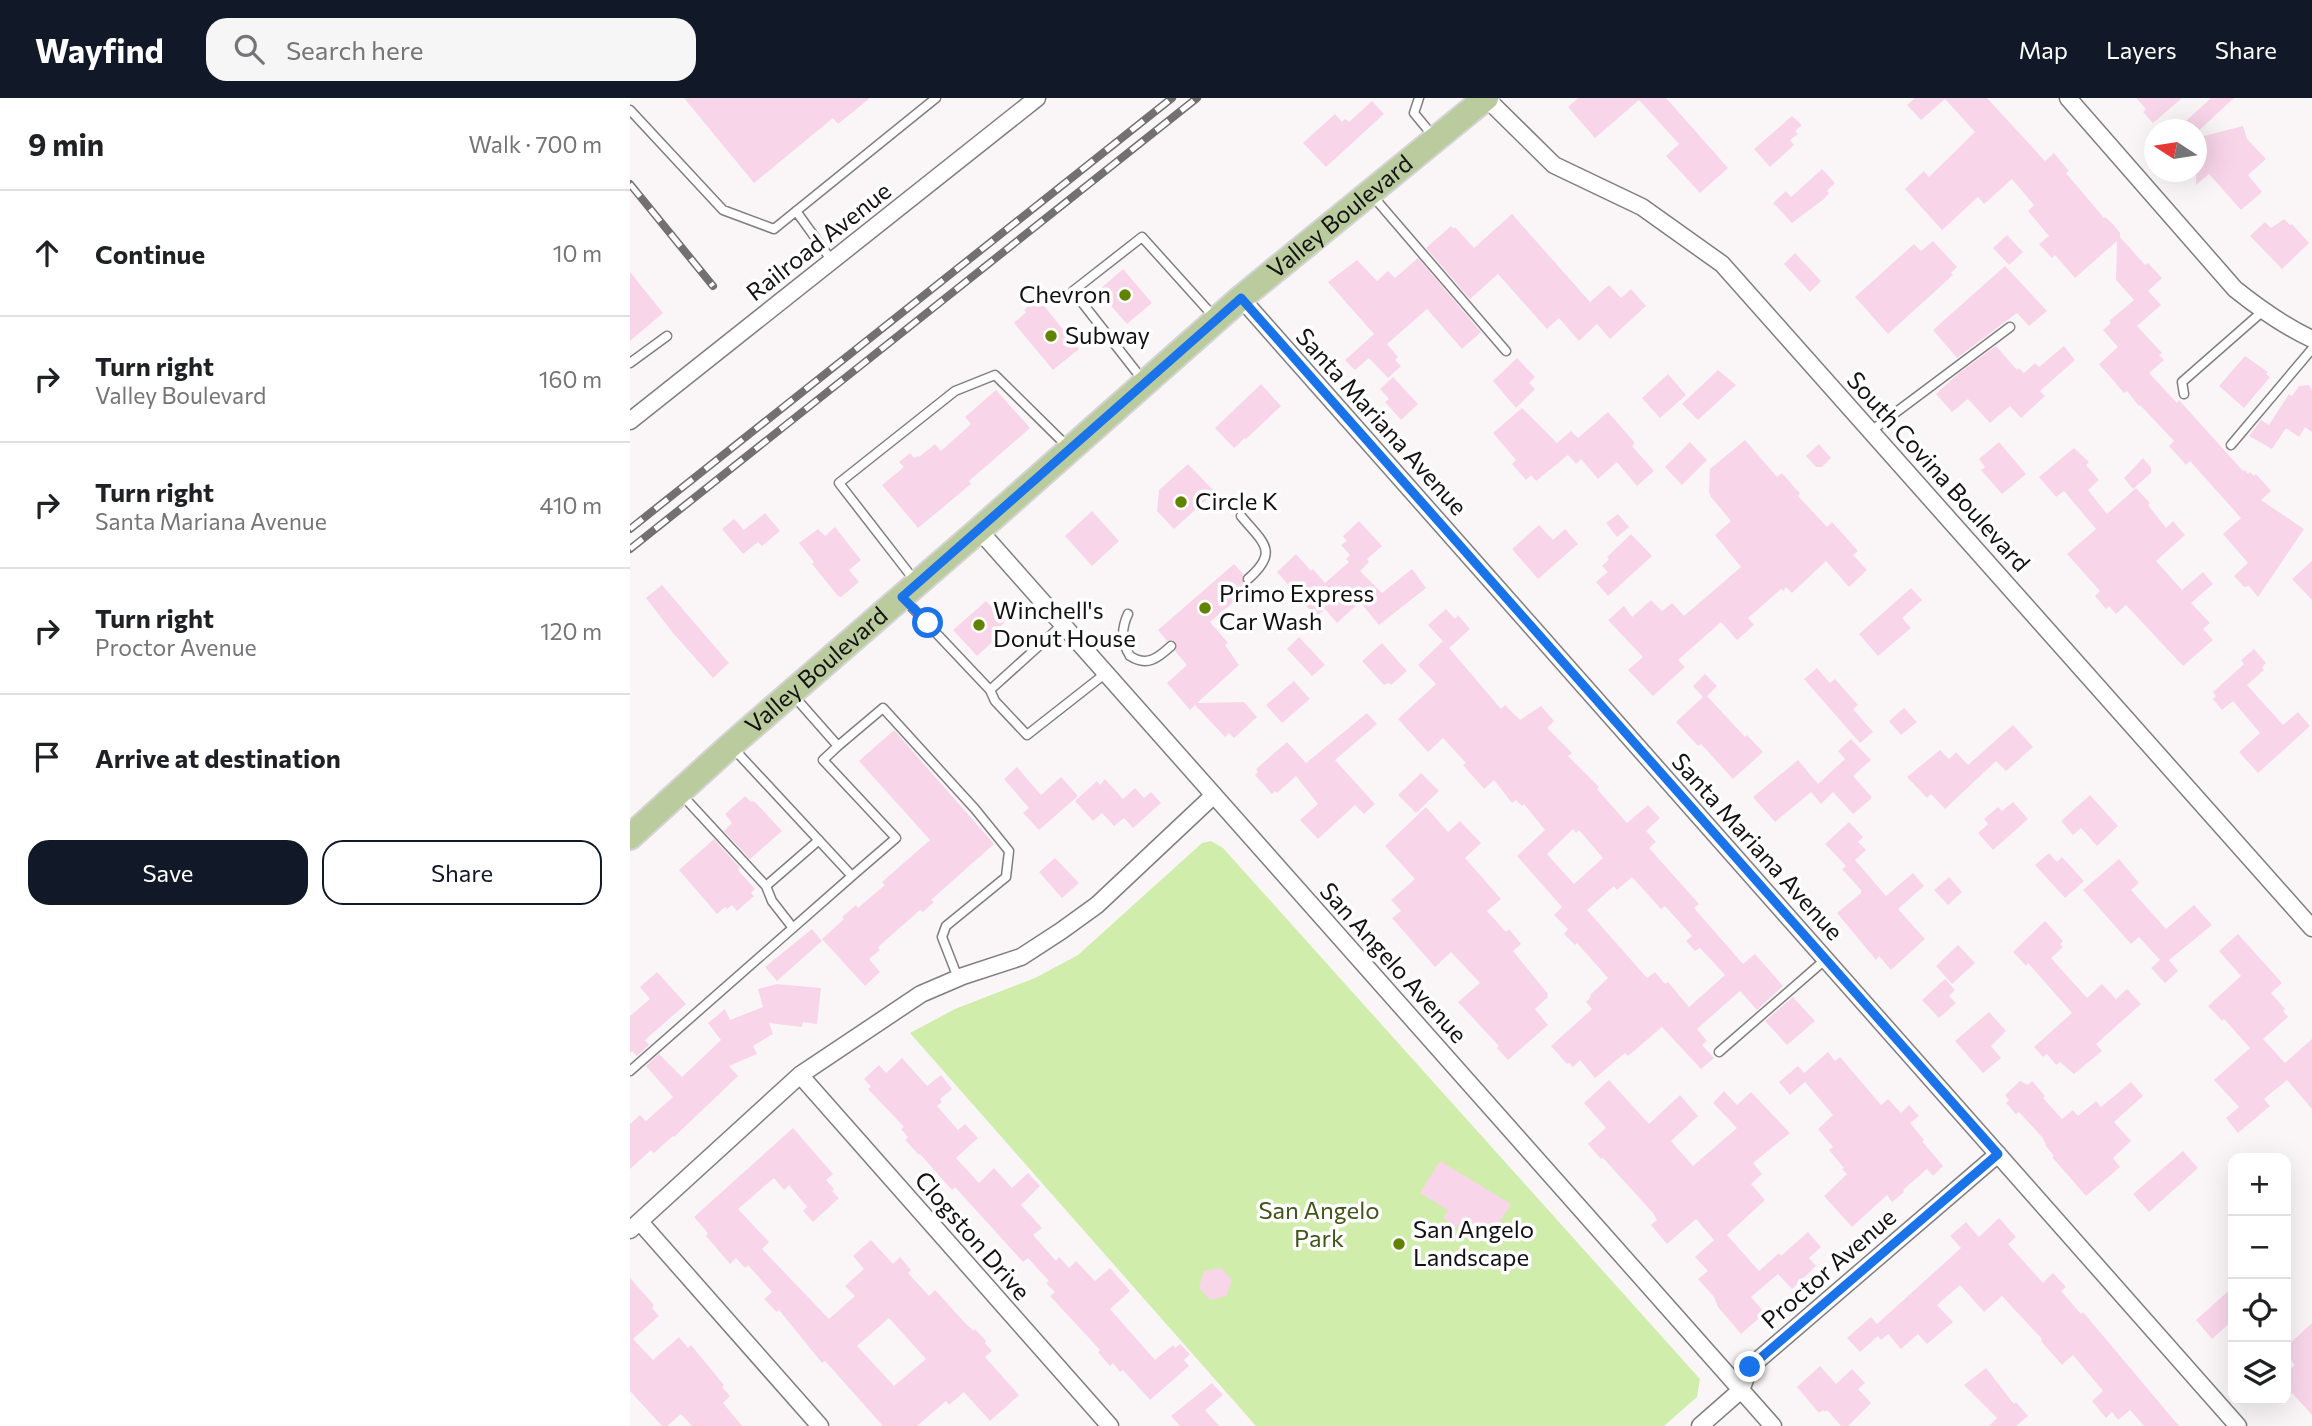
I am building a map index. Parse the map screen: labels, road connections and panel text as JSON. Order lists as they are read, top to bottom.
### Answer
{
  "streets": {
    "main road": ["Valley Boulevard"],
    "street": [
      "Railroad Avenue",
      "Santa Mariana Avenue",
      "South Covina Boulevard",
      "San Angelo Avenue",
      "Clogston Drive",
      "Proctor Avenue"
    ]
  },
  "crossings": [
    ["Valley Boulevard", "Santa Mariana Avenue"],
    ["Valley Boulevard", "South Covina Boulevard"],
    ["Valley Boulevard", "San Angelo Avenue"],
    ["Santa Mariana Avenue", "Proctor Avenue"],
    ["San Angelo Avenue", "Proctor Avenue"]
  ],
  "parks": ["San Angelo Park"],
  "places": [
    "Chevron",
    "Subway",
    "Circle K",
    "Primo Express Car Wash",
    "Winchell's Donut House",
    "San Angelo Landscape"
  ],
  "north": "left",
  "page": {
    "header": "Wayfind",
    "search": "Search here",
    "nav": ["Map", "Layers", "Share"],
    "heading": ["9 min", "Walk · 700 m"],
    "list": [
      ["Continue", "10 m"],
      ["Turn right", "Valley Boulevard", "160 m"],
      ["Turn right", "Santa Mariana Avenue", "410 m"],
      ["Turn right", "Proctor Avenue", "120 m"],
      "Arrive at destination"
    ],
    "buttons": ["Save", "Share"],
    "map_buttons": ["+", "−"]
  }
}
